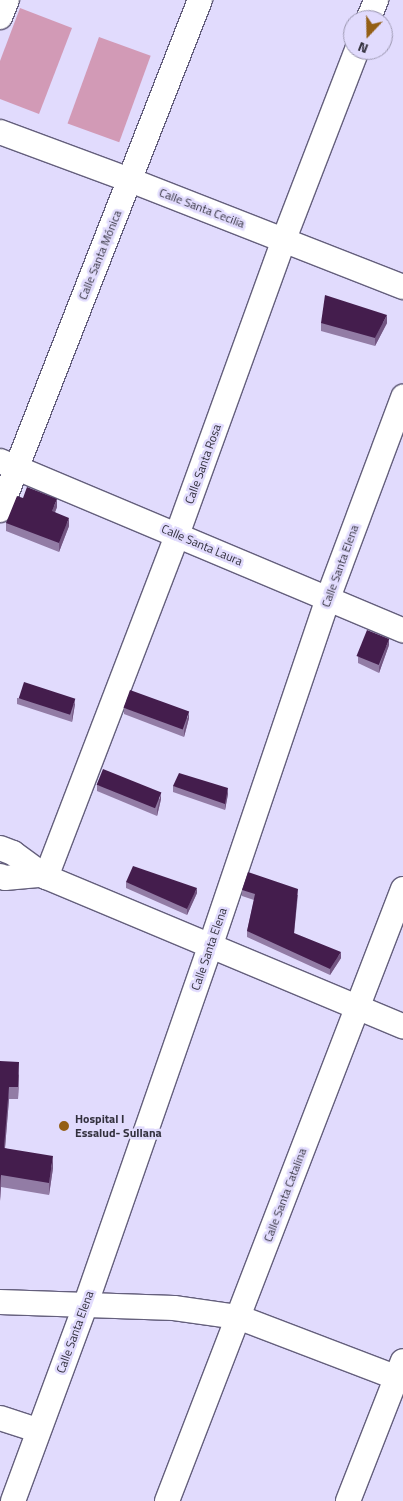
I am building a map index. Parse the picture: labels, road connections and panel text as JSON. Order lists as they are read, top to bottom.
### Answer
{
  "streets": {
    "street": [
      "Calle Santa Cecilia",
      "Calle Santa Mónica",
      "Calle Santa Rosa",
      "Calle Santa Laura",
      "Calle Santa Elena",
      "Calle Santa Catalina"
    ]
  },
  "crossings": [
    ["Calle Santa Cecilia", "Calle Santa Mónica"],
    ["Calle Santa Cecilia", "Calle Santa Rosa"],
    ["Calle Santa Mónica", "Calle Santa Laura"],
    ["Calle Santa Rosa", "Calle Santa Laura"],
    ["Calle Santa Laura", "Calle Santa Elena"]
  ],
  "places": ["Hospital I Essalud- Sullana"],
  "north": "bottom"
}
